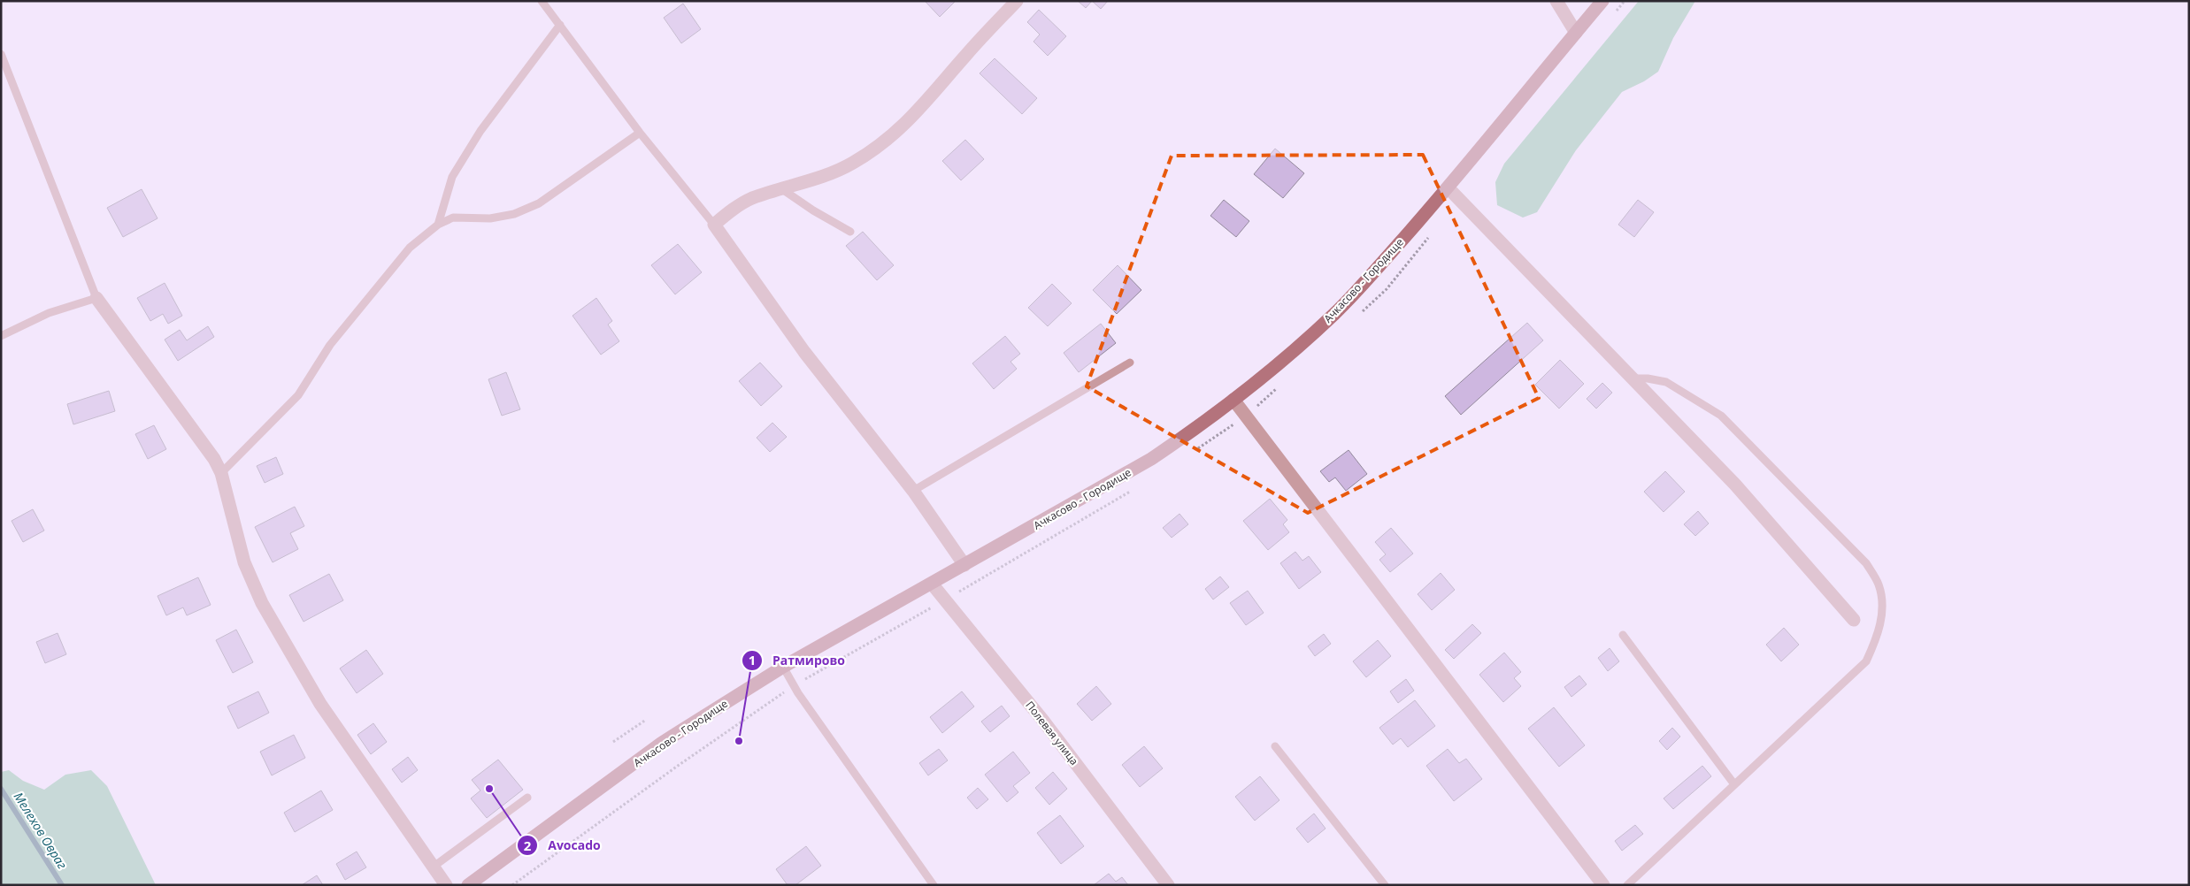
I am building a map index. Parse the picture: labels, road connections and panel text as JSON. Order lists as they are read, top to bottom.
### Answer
{
  "streets": {
    "street": ["Ачкасово - Городище", "Полевая улица"]
  },
  "crossings": [
    ["Ачкасово - Городище", "Полевая улица"]
  ],
  "water": ["Мелехов Овраг"],
  "places": ["Ратмирово", "Avocado"]
}
